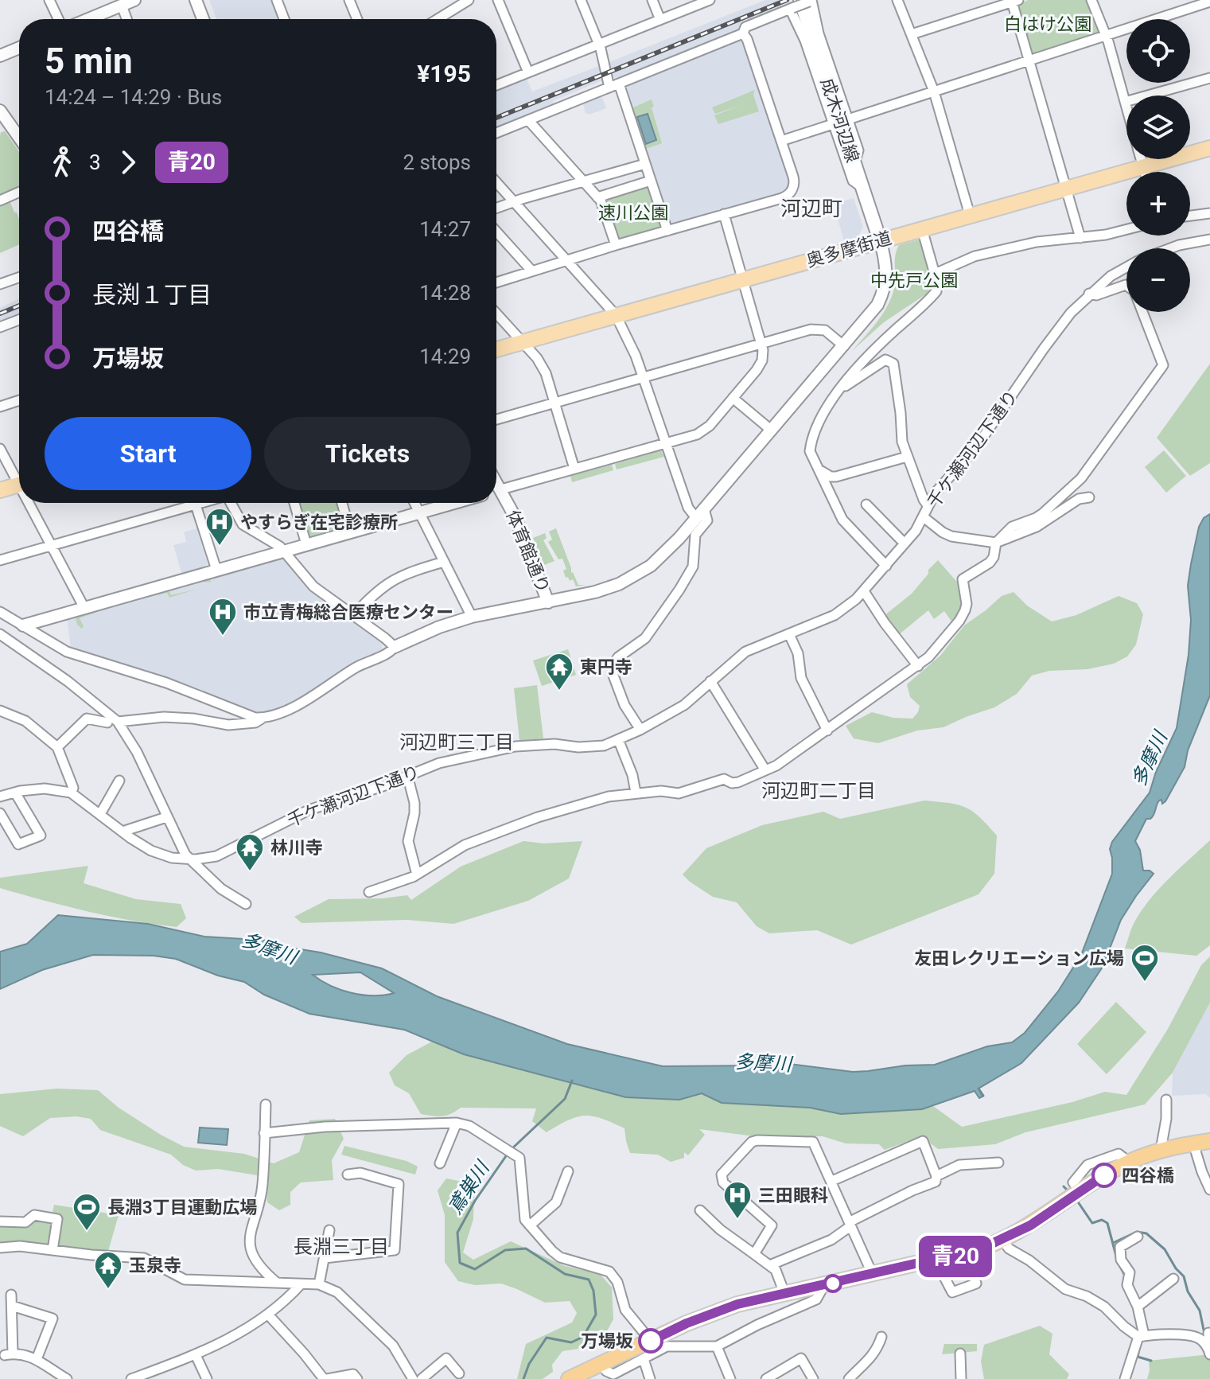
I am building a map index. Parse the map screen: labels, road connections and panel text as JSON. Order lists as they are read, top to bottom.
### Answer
{
  "streets": {
    "main road": ["成木河辺線", "奥多摩街道"],
    "street": ["千ケ瀬河辺下通り", "体育館通り"]
  },
  "crossings": [
    ["成木河辺線", "奥多摩街道"]
  ],
  "districts": [
    "河辺町",
    "河辺町三丁目",
    "河辺町二丁目",
    "長淵三丁目"
  ],
  "water": ["多摩川", "鳶巣川"],
  "parks": ["白はけ公園", "速川公園", "中先戸公園"],
  "places": {
    "hospital": ["やすらぎ在宅診療所", "市立青梅総合医療センター", "三田眼科"],
    "temple": ["東円寺", "林川寺", "玉泉寺"],
    "sports": ["友田レクリエーション広場", "長淵3丁目運動広場"],
    "other": ["四谷橋", "万場坂"]
  },
  "lines": ["bus line 青20"],
  "page": {
    "on_map": "青20",
    "map_buttons": ["+", "−"],
    "heading": ["5 min", "14:24 – 14:29 · Bus", "¥195"],
    "legs": ["3", "青20", "2 stops"],
    "list": [
      {
        "name": "四谷橋",
        "value": "14:27"
      },
      {
        "name": "長渕１丁目",
        "value": "14:28"
      },
      {
        "name": "万場坂",
        "value": "14:29"
      }
    ],
    "buttons": ["Start", "Tickets"]
  }
}
